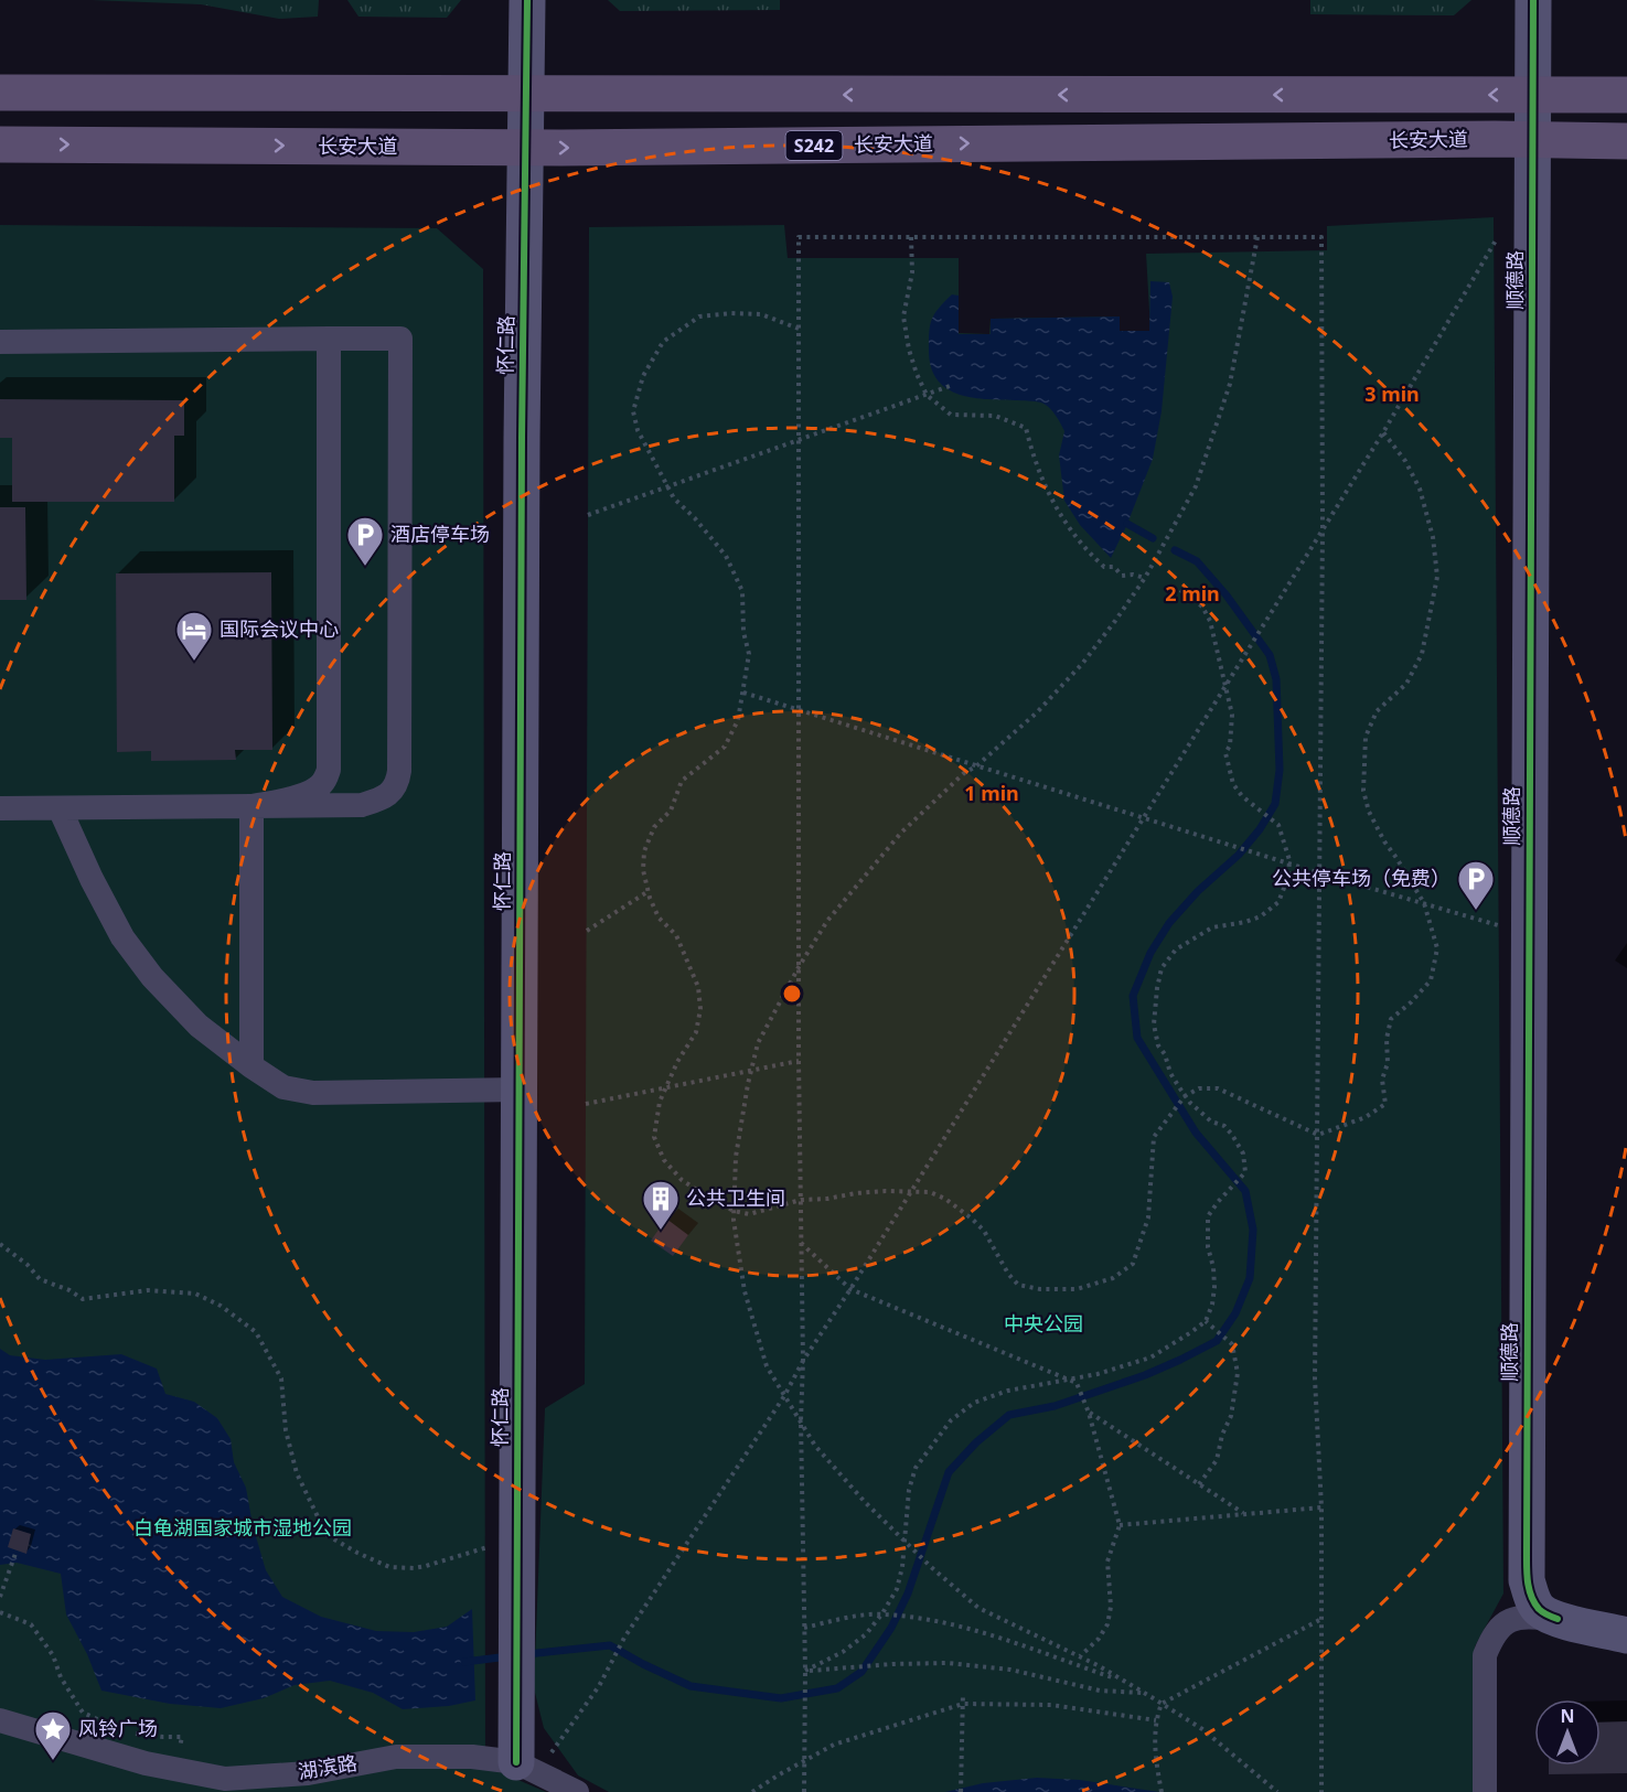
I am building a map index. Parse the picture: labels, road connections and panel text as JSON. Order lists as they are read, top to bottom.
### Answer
{
  "streets": {
    "main road": ["长安大道", "S242"],
    "street": ["顺德路", "怀仁路", "湖滨路"]
  },
  "crossings": [
    ["长安大道", "顺德路"],
    ["长安大道", "怀仁路"],
    ["怀仁路", "湖滨路"]
  ],
  "parks": ["中央公园", "白龟湖国家城市湿地公园"],
  "places": {
    "parking": ["酒店停车场", "公共停车场（免费）"],
    "hotel": ["国际会议中心"],
    "building": ["公共卫生间"],
    "place": ["风铃广场"]
  },
  "north": "top",
  "rings": ["3 min", "2 min", "1 min"]
}
